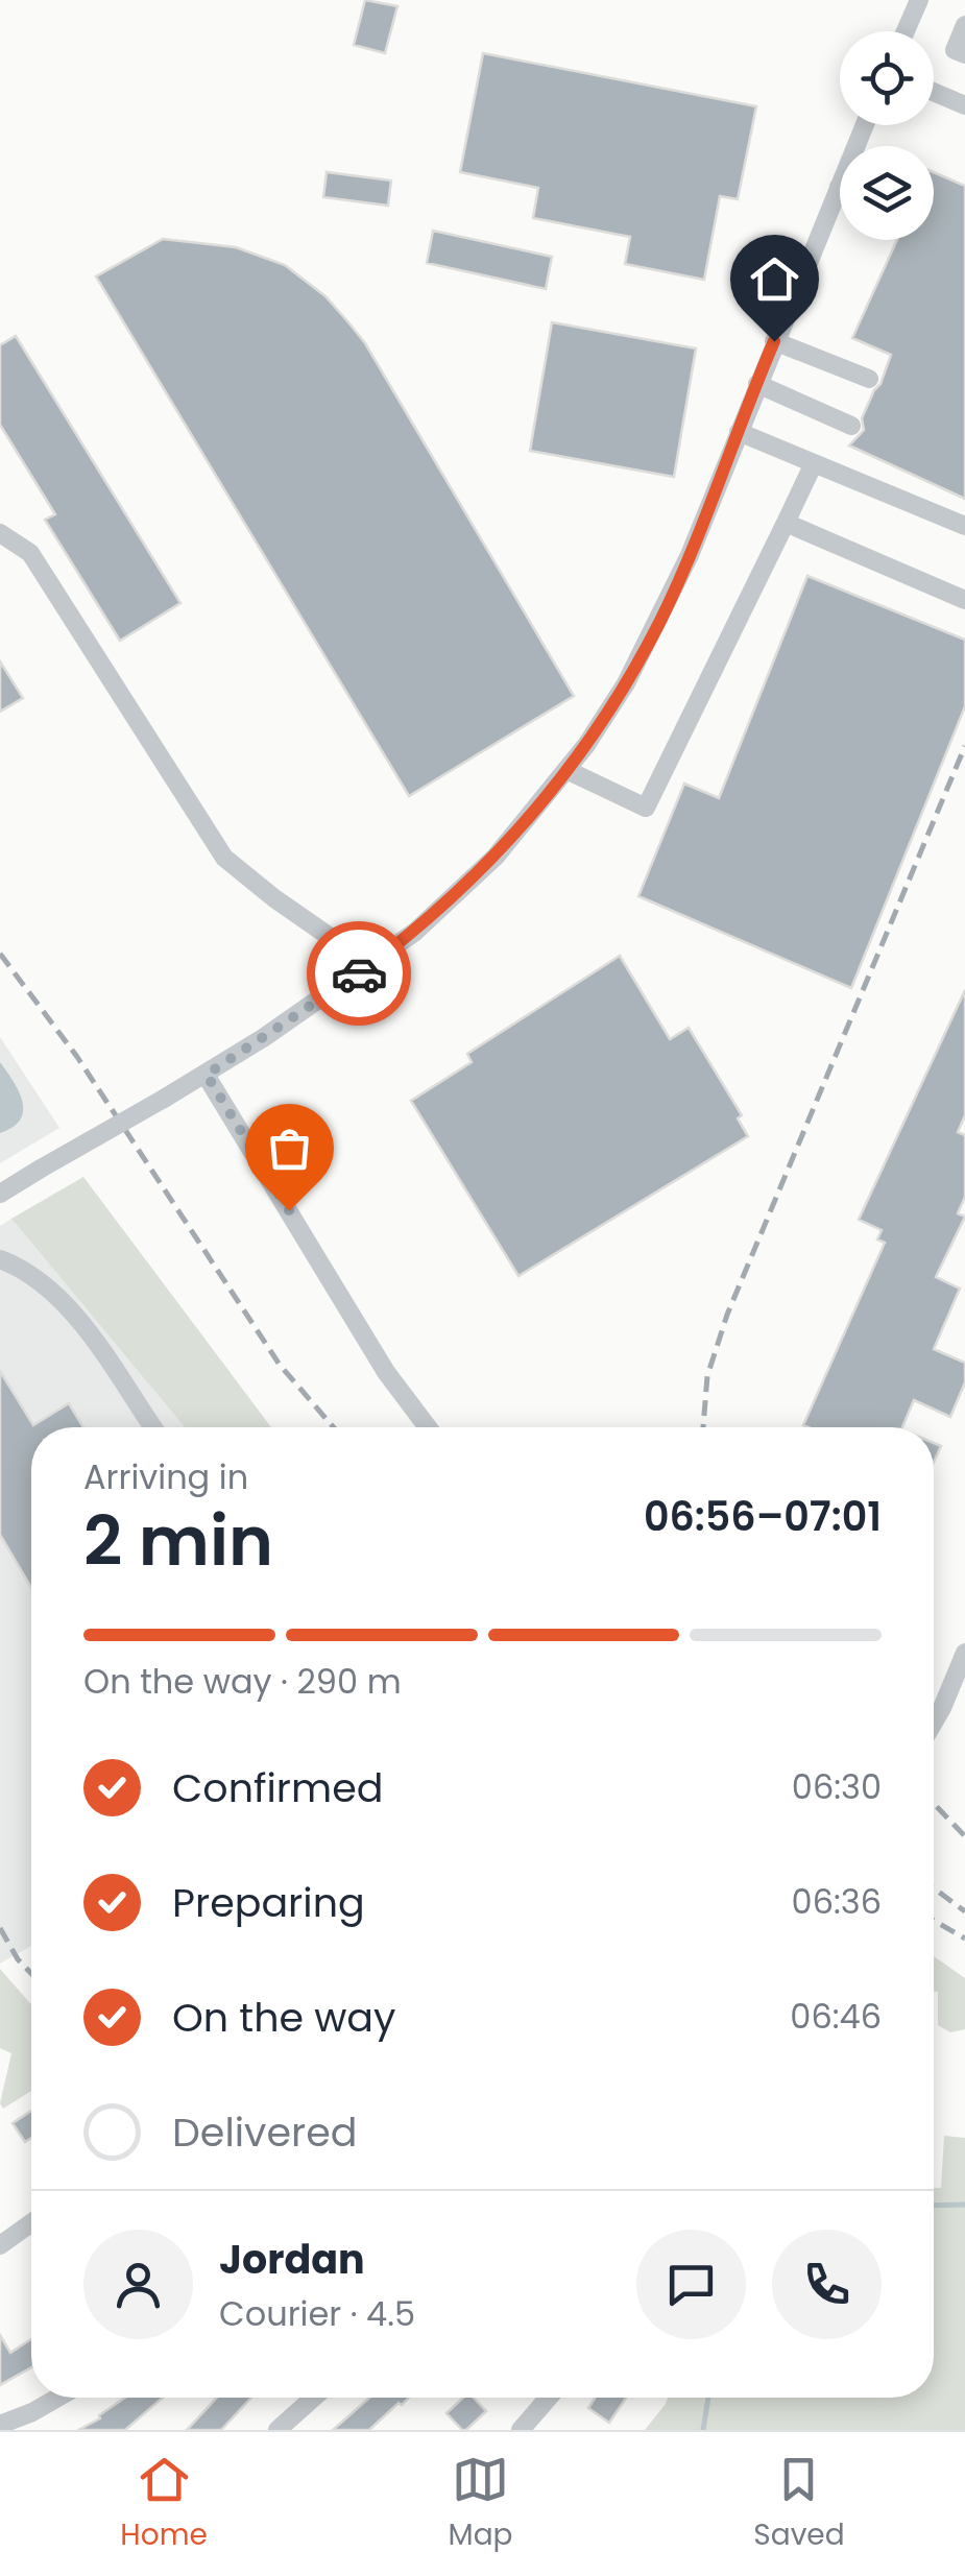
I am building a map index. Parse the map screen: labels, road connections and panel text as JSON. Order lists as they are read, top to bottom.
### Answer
{
  "page": {
    "heading": ["2 min", "Arriving in", "06:56–07:01"],
    "panel": ["Jordan", "Courier · 4.5"],
    "bar": "On the way · 290 m",
    "list": [
      ["Confirmed", "06:30"],
      ["Preparing", "06:36"],
      ["On the way", "06:46"],
      "Delivered"
    ],
    "tabs": ["Home", "Map", "Saved"]
  }
}
